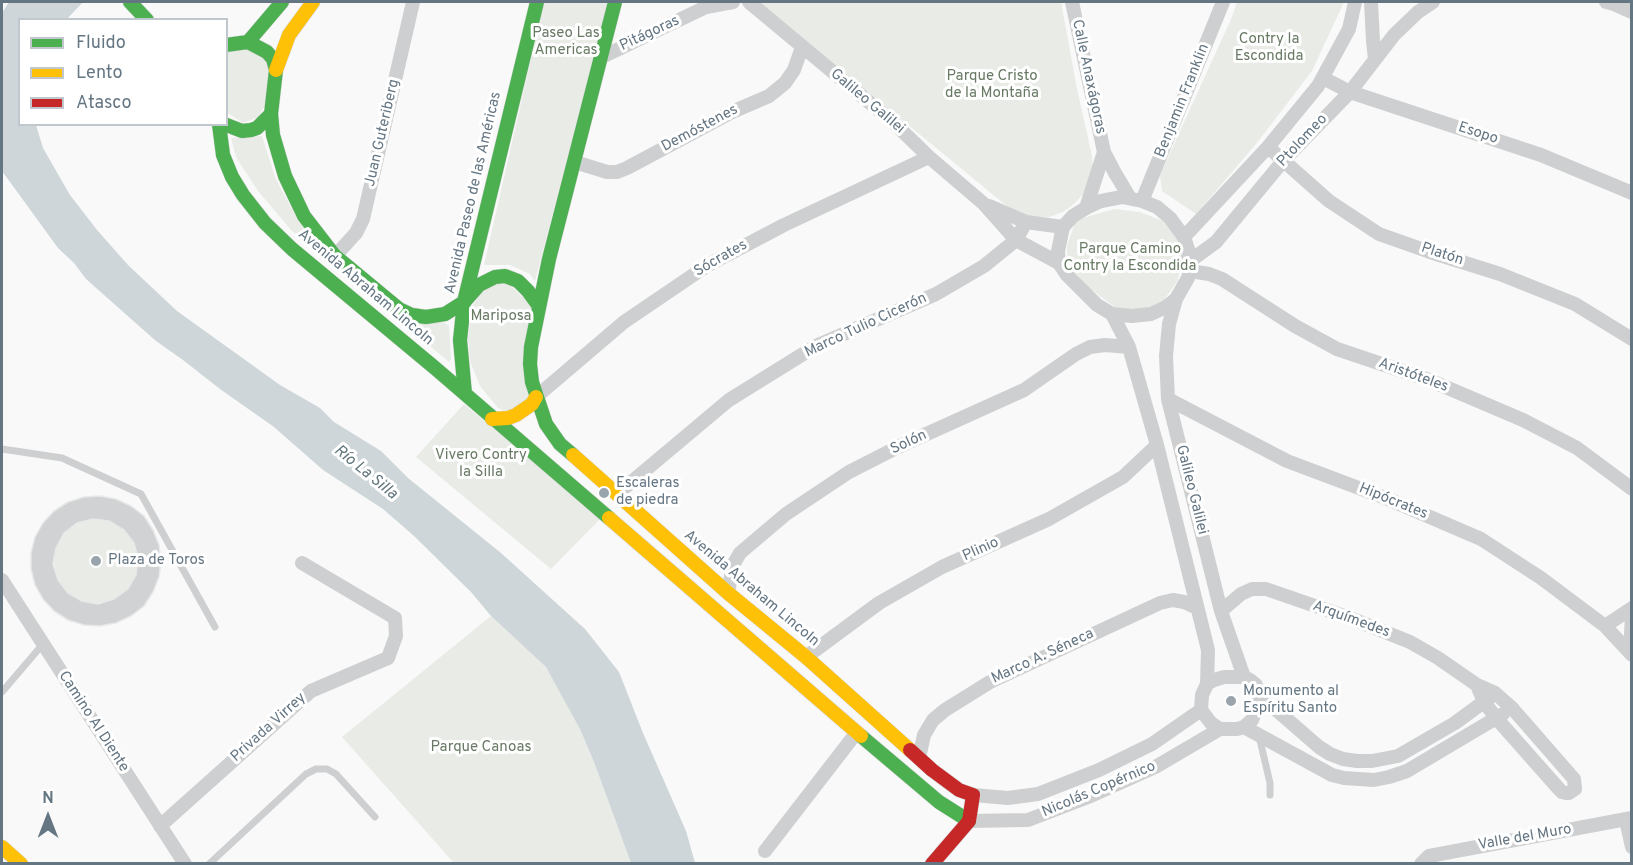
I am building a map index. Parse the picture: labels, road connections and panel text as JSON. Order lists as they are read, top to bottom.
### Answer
{
  "streets": {
    "main road": ["Avenida Paseo de las Américas", "Avenida Abraham Lincoln"],
    "street": [
      "Pitágoras",
      "Calle Anaxágoras",
      "Benjamin Franklin",
      "Galileo Galilei",
      "Demóstenes",
      "Juan Guteriberg",
      "Esopo",
      "Ptolomeo",
      "Platón",
      "Sócrates",
      "Marco Tulio Cicerón",
      "Aristóteles",
      "Solón",
      "Hipócrates",
      "Plinio",
      "Arquímedes",
      "Marco A. Séneca",
      "Camino Al Diente",
      "Privada Virrey",
      "Nicolás Copérnico",
      "Valle del Muro"
    ]
  },
  "crossings": [
    ["Calle Anaxágoras", "Benjamin Franklin"],
    ["Calle Anaxágoras", "Galileo Galilei"],
    ["Calle Anaxágoras", "Ptolomeo"],
    ["Calle Anaxágoras", "Aristóteles"],
    ["Benjamin Franklin", "Galileo Galilei"],
    ["Benjamin Franklin", "Ptolomeo"],
    ["Benjamin Franklin", "Aristóteles"],
    ["Galileo Galilei", "Demóstenes"],
    ["Galileo Galilei", "Ptolomeo"],
    ["Galileo Galilei", "Sócrates"],
    ["Galileo Galilei", "Marco Tulio Cicerón"],
    ["Galileo Galilei", "Aristóteles"],
    ["Galileo Galilei", "Solón"],
    ["Galileo Galilei", "Hipócrates"],
    ["Galileo Galilei", "Plinio"],
    ["Galileo Galilei", "Arquímedes"],
    ["Galileo Galilei", "Marco A. Séneca"],
    ["Galileo Galilei", "Nicolás Copérnico"],
    ["Juan Guteriberg", "Avenida Abraham Lincoln"],
    ["Esopo", "Ptolomeo"],
    ["Ptolomeo", "Platón"],
    ["Ptolomeo", "Aristóteles"],
    ["Avenida Paseo de las Américas", "Avenida Abraham Lincoln"],
    ["Sócrates", "Avenida Abraham Lincoln"],
    ["Avenida Abraham Lincoln", "Marco Tulio Cicerón"],
    ["Avenida Abraham Lincoln", "Solón"],
    ["Avenida Abraham Lincoln", "Plinio"],
    ["Avenida Abraham Lincoln", "Marco A. Séneca"],
    ["Avenida Abraham Lincoln", "Nicolás Copérnico"],
    ["Camino Al Diente", "Privada Virrey"]
  ],
  "water": ["Río La Silla"],
  "parks": [
    "Paseo Las Americas",
    "Contry la Escondida",
    "Parque Cristo de la Montaña",
    "Parque Camino Contry la Escondida",
    "Mariposa",
    "Vivero Contry la Silla",
    "Parque Canoas"
  ],
  "places": ["Escaleras de piedra", "Plaza de Toros", "Monumento al Espíritu Santo"],
  "legend": ["Fluido", "Lento", "Atasco"],
  "north": "top"
}
